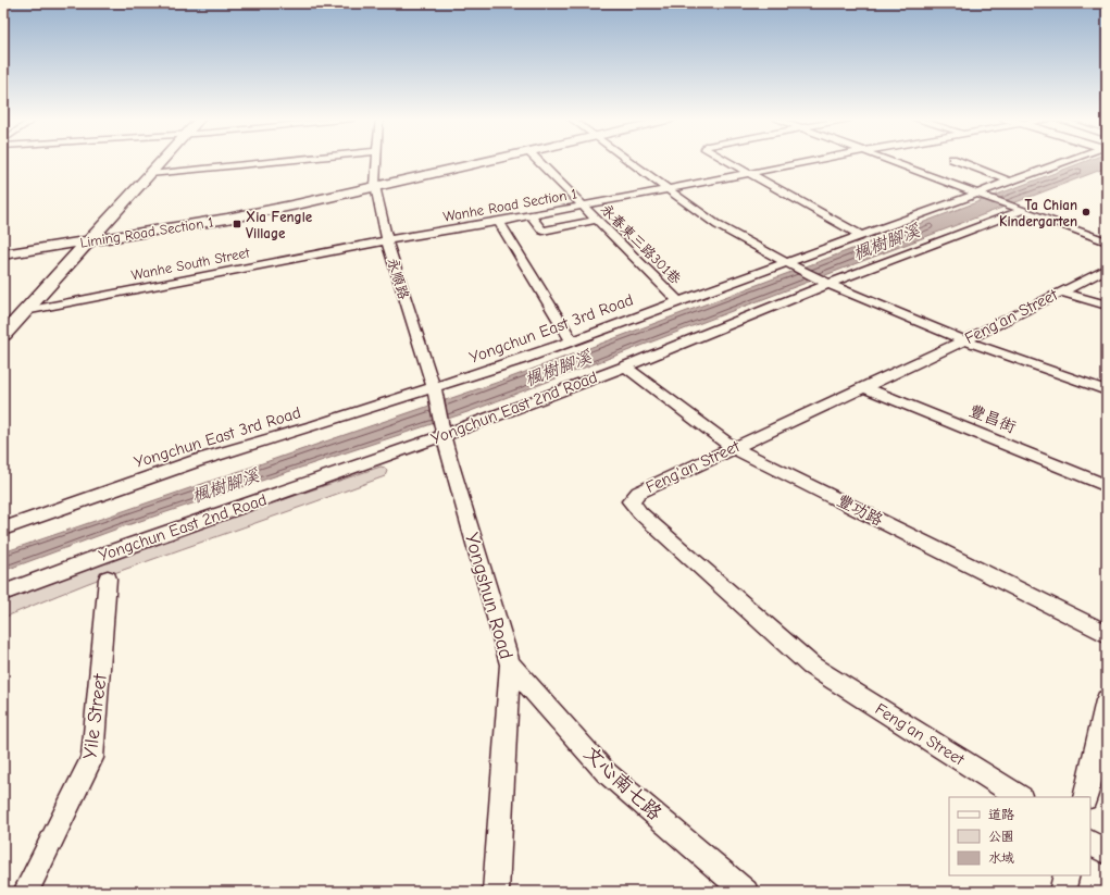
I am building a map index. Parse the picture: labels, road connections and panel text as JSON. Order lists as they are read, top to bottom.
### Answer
{
  "streets": {
    "street": [
      "Wanhe Road Section 1",
      "Liming Road Section 1",
      "永春東三路301巷",
      "Wanhe South Street",
      "永順路",
      "Feng'an Street",
      "Yongchun East 3rd Road",
      "Yongchun East 2nd Road",
      "豐昌街",
      "豐功路",
      "Yongshun Road",
      "Yile Street",
      "文心南七路"
    ]
  },
  "crossings": [
    ["Wanhe Road Section 1", "永春東三路301巷"],
    ["Wanhe Road Section 1", "Wanhe South Street"],
    ["Wanhe Road Section 1", "永順路"],
    ["Liming Road Section 1", "永順路"],
    ["永春東三路301巷", "Yongchun East 3rd Road"],
    ["Wanhe South Street", "永順路"],
    ["永順路", "Yongchun East 3rd Road"],
    ["永順路", "Yongchun East 2nd Road"],
    ["永順路", "Yongshun Road"],
    ["Feng'an Street", "豐昌街"],
    ["Feng'an Street", "豐功路"],
    ["Yongchun East 2nd Road", "豐功路"],
    ["Yongchun East 2nd Road", "Yongshun Road"],
    ["Yongshun Road", "文心南七路"]
  ],
  "water": ["楓樹腳溪"],
  "places": {
    "other": ["Ta Chian Kindergarten"],
    "transit": ["Xia Fengle Village"]
  },
  "legend": ["道路", "公園", "水域"]
}
